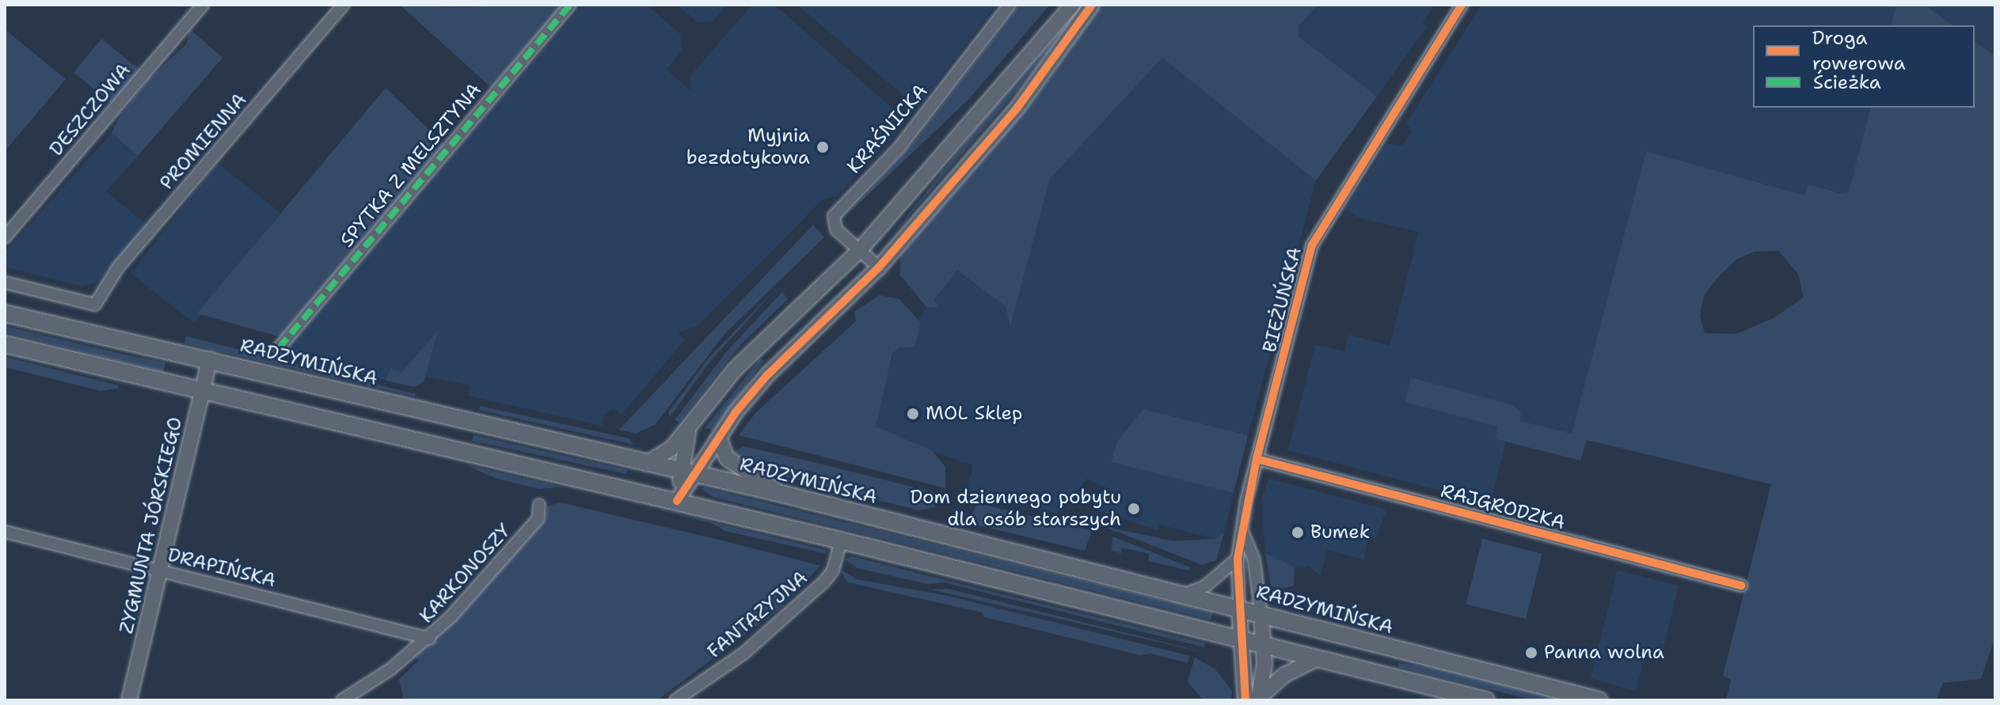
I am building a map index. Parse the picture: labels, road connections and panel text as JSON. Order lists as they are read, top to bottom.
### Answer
{
  "streets": {
    "main road": ["RADZYMIŃSKA"],
    "street": [
      "DESZCZOWA",
      "KRAŚNICKA",
      "PROMIENNA",
      "SPYTKA Z MELSZTYNA",
      "BIEŻUŃSKA",
      "RAJGRODZKA",
      "ZYGMUNTA JÓRSKIEGO",
      "DRAPIŃSKA",
      "KARKONOSZY",
      "FANTAZYJNA"
    ]
  },
  "crossings": [
    ["BIEŻUŃSKA", "RADZYMIŃSKA"],
    ["BIEŻUŃSKA", "RAJGRODZKA"],
    ["RADZYMIŃSKA", "ZYGMUNTA JÓRSKIEGO"],
    ["ZYGMUNTA JÓRSKIEGO", "DRAPIŃSKA"],
    ["DRAPIŃSKA", "KARKONOSZY"]
  ],
  "places": [
    "Myjnia bezdotykowa",
    "MOL Sklep",
    "Dom dziennego pobytu dla osób starszych",
    "Bumek",
    "Panna wolna"
  ],
  "legend": ["Droga rowerowa", "Ścieżka"]
}
